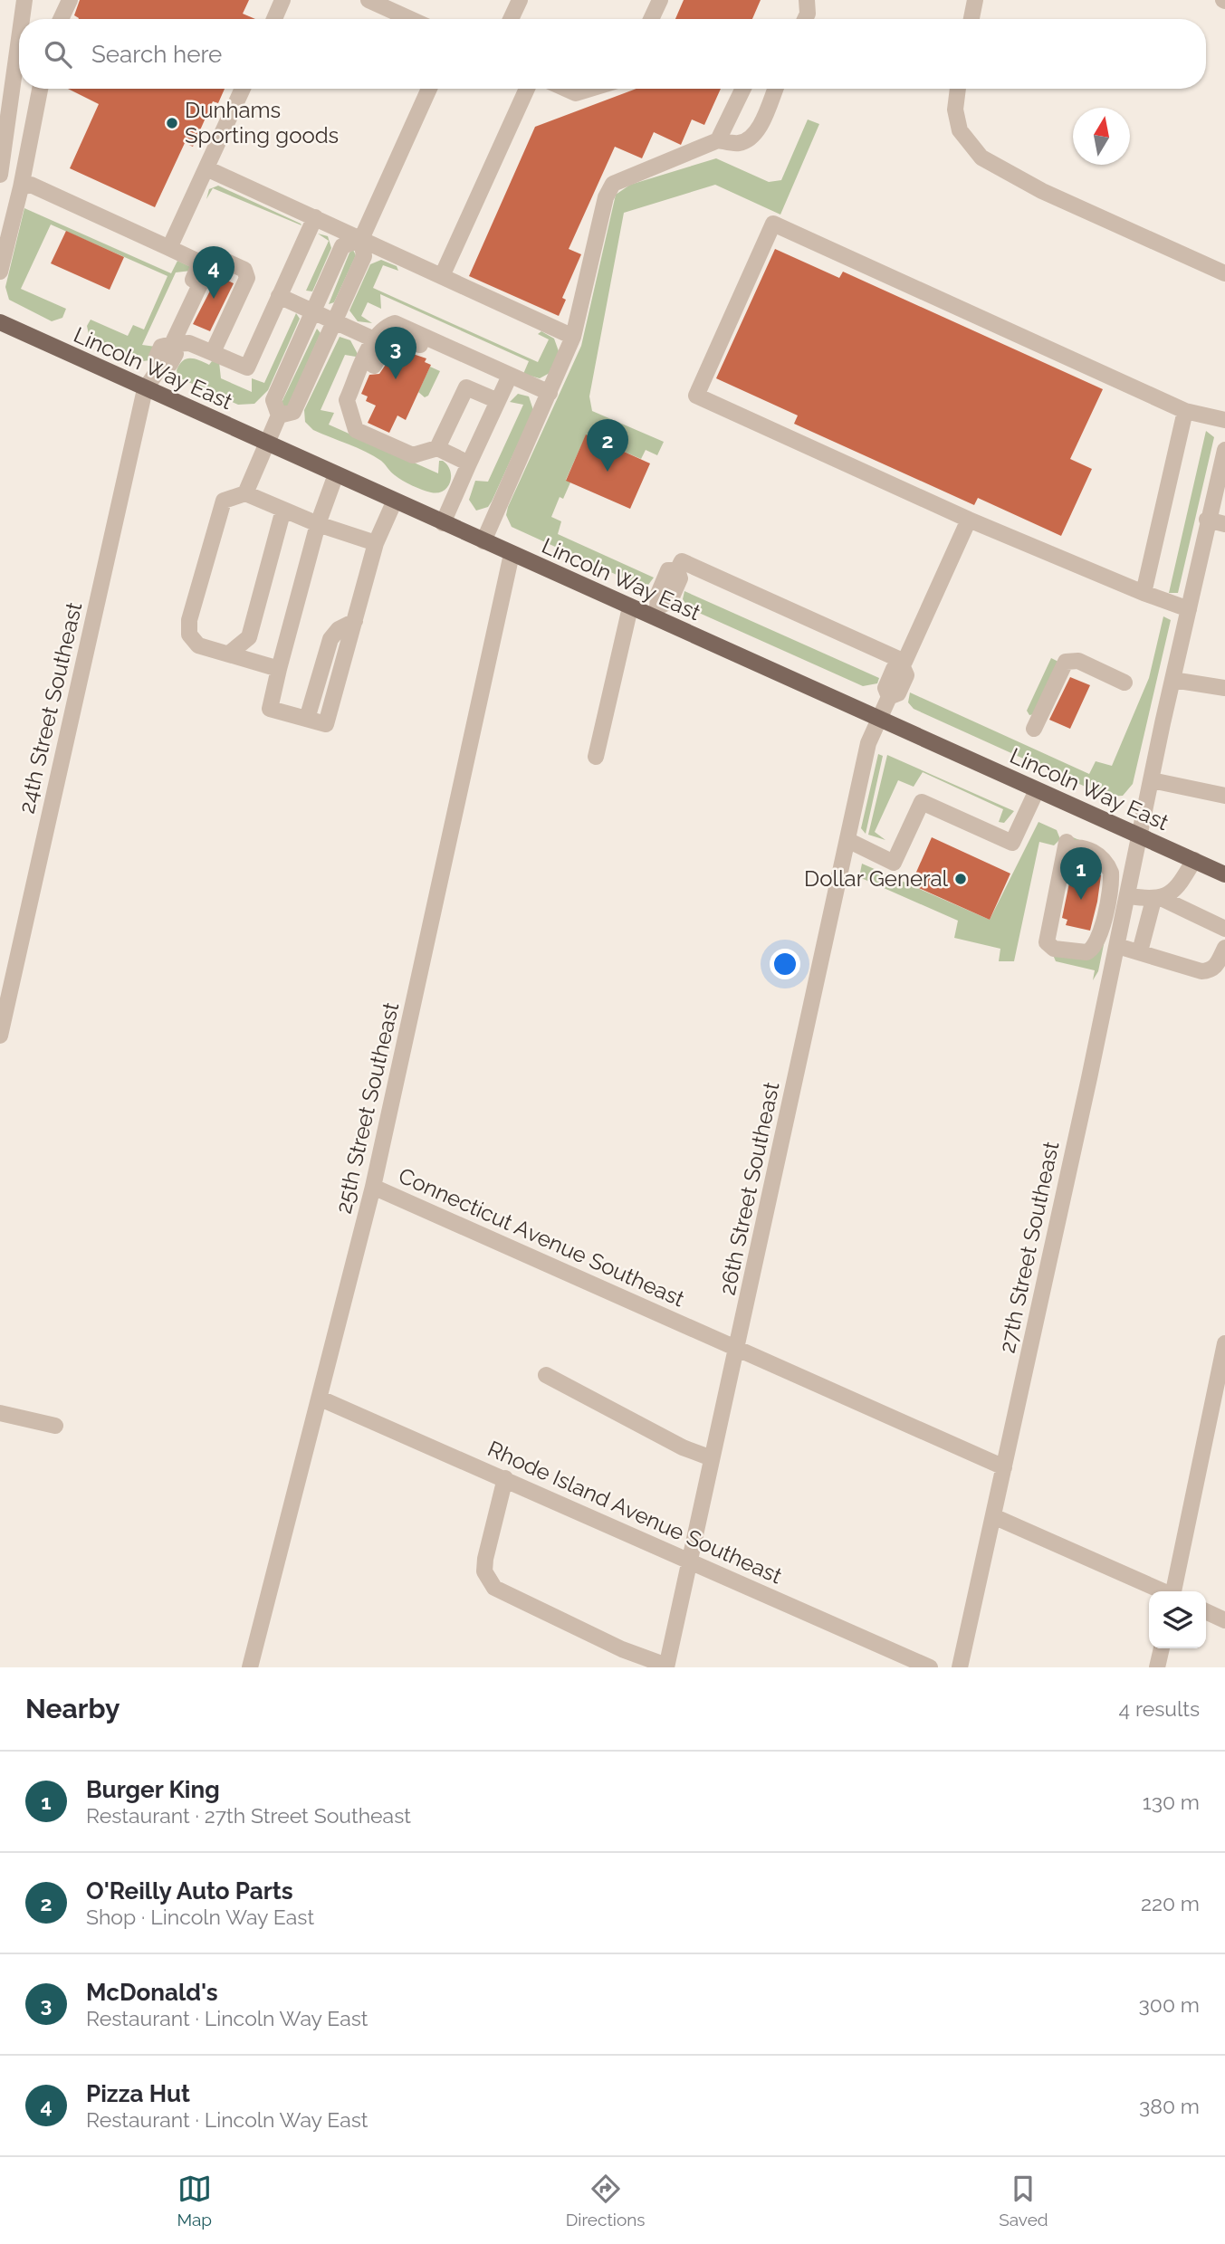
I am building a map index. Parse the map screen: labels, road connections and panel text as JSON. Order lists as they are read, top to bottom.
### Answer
{
  "streets": {
    "main road": ["Lincoln Way East"],
    "street": [
      "24th Street Southeast",
      "25th Street Southeast",
      "26th Street Southeast",
      "Connecticut Avenue Southeast",
      "27th Street Southeast",
      "Rhode Island Avenue Southeast"
    ]
  },
  "crossings": [
    ["Lincoln Way East", "24th Street Southeast"],
    ["Lincoln Way East", "25th Street Southeast"],
    ["Lincoln Way East", "26th Street Southeast"],
    ["Lincoln Way East", "27th Street Southeast"],
    ["25th Street Southeast", "Connecticut Avenue Southeast"],
    ["25th Street Southeast", "Rhode Island Avenue Southeast"],
    ["26th Street Southeast", "Connecticut Avenue Southeast"],
    ["26th Street Southeast", "Rhode Island Avenue Southeast"],
    ["Connecticut Avenue Southeast", "27th Street Southeast"]
  ],
  "places": ["Dunhams Sporting goods", "Dollar General"],
  "north": "top",
  "page": {
    "search": "Search here",
    "pins": [
      "4",
      "3",
      "2",
      "1"
    ],
    "heading": ["Nearby", "4 results"],
    "list": [
      {
        "mark": "1",
        "name": "Burger King",
        "note": "Restaurant · 27th Street Southeast",
        "value": "130 m"
      },
      {
        "mark": "2",
        "name": "O'Reilly Auto Parts",
        "note": "Shop · Lincoln Way East",
        "value": "220 m"
      },
      {
        "mark": "3",
        "name": "McDonald's",
        "note": "Restaurant · Lincoln Way East",
        "value": "300 m"
      },
      {
        "mark": "4",
        "name": "Pizza Hut",
        "note": "Restaurant · Lincoln Way East",
        "value": "380 m"
      }
    ],
    "nav": ["Map", "Directions", "Saved"]
  }
}
